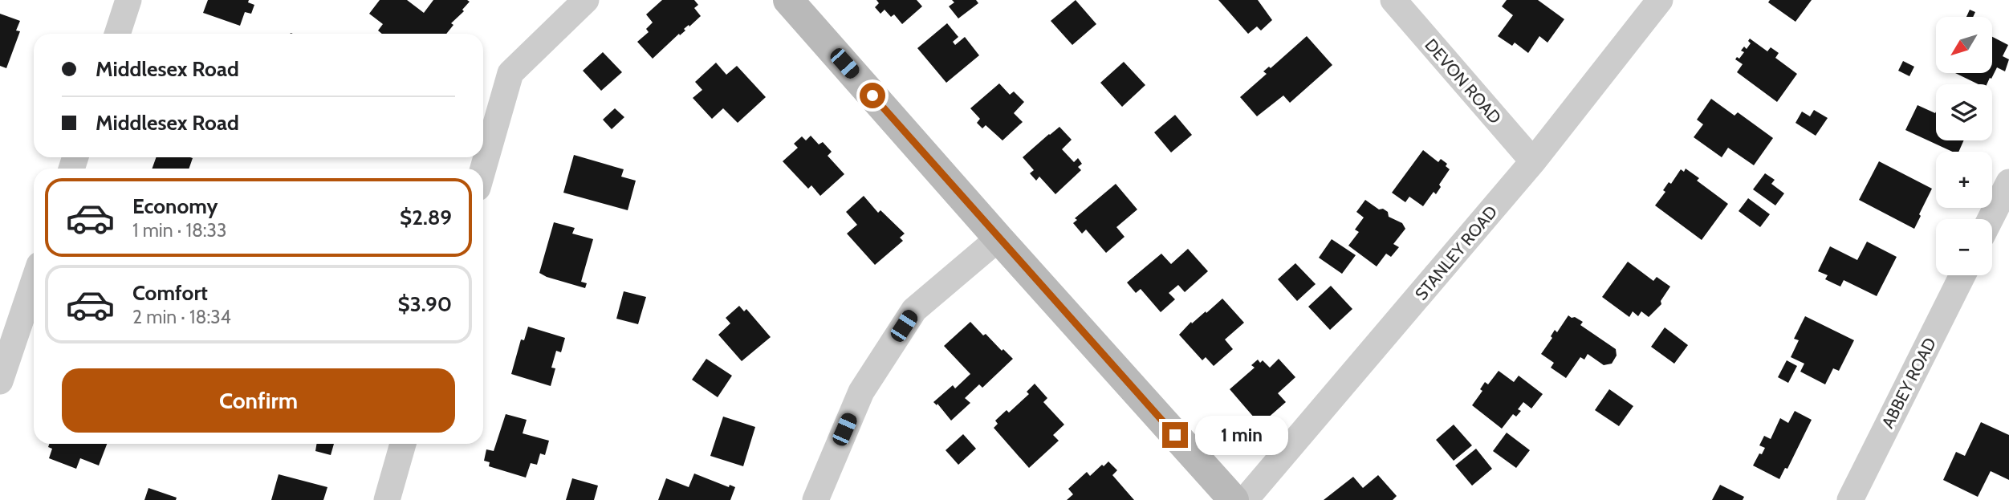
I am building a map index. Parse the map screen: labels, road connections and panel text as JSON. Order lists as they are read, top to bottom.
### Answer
{
  "streets": {
    "street": ["DEVON ROAD", "STANLEY ROAD", "ABBEY ROAD"]
  },
  "crossings": [
    ["DEVON ROAD", "STANLEY ROAD"]
  ],
  "north": "bottom left",
  "page": {
    "map_buttons": ["+", "−"],
    "banner": ["Middlesex Road", "Middlesex Road"],
    "list": [
      {
        "name": "Economy",
        "note": "1 min · 18:33",
        "value": "$2.89"
      },
      {
        "name": "Comfort",
        "note": "2 min · 18:34",
        "value": "$3.90"
      }
    ],
    "buttons": "Confirm",
    "bubble": "1 min"
  }
}
